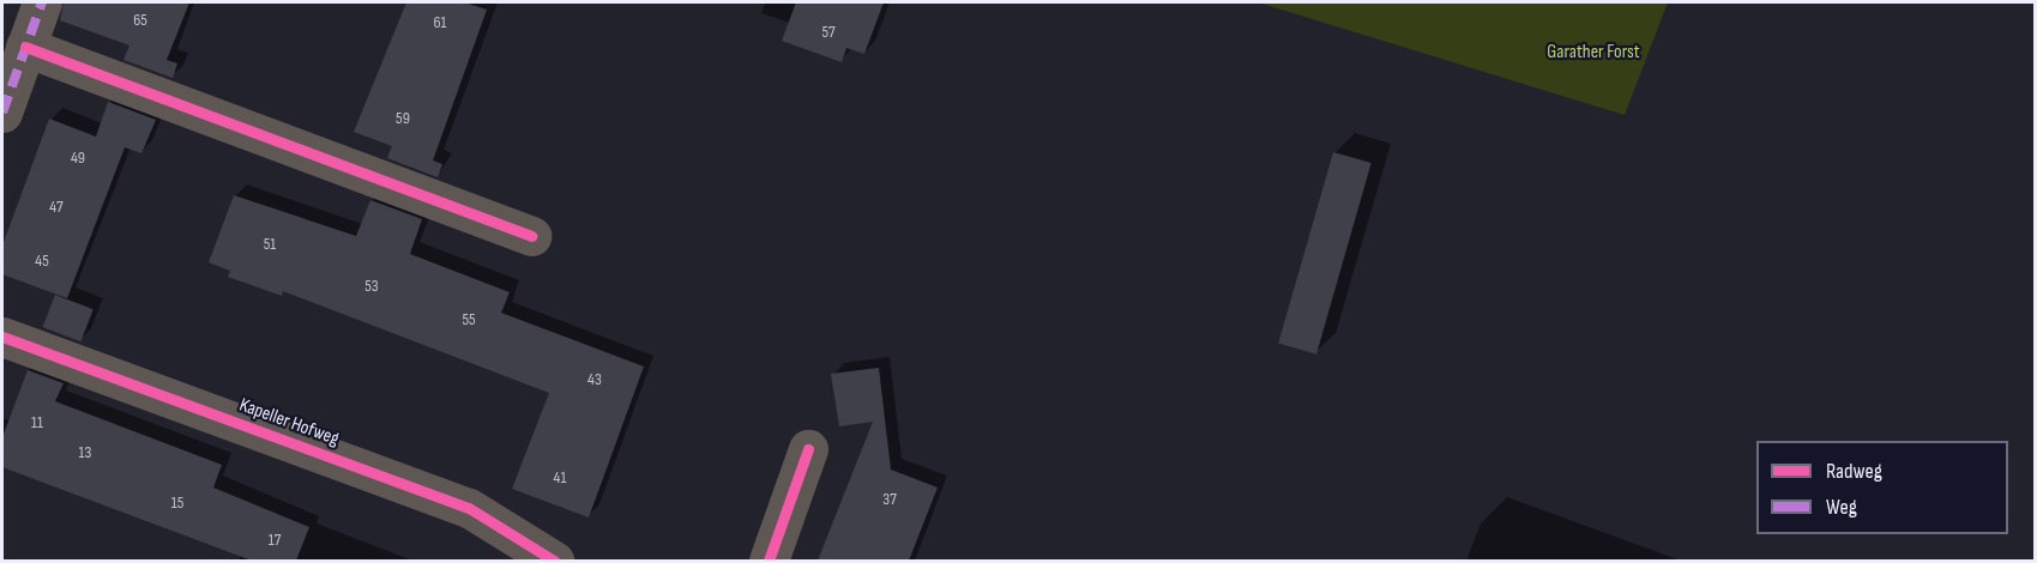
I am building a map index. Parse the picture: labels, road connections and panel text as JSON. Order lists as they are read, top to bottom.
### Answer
{
  "streets": {
    "street": ["Kapeller Hofweg"]
  },
  "parks": ["Garather Forst"],
  "house_numbers": [
    "65",
    "61",
    "57",
    "59",
    "49",
    "47",
    "51",
    "45",
    "53",
    "55",
    "43",
    "11",
    "13",
    "41",
    "37",
    "15",
    "17"
  ],
  "legend": ["Radweg", "Weg"]
}
